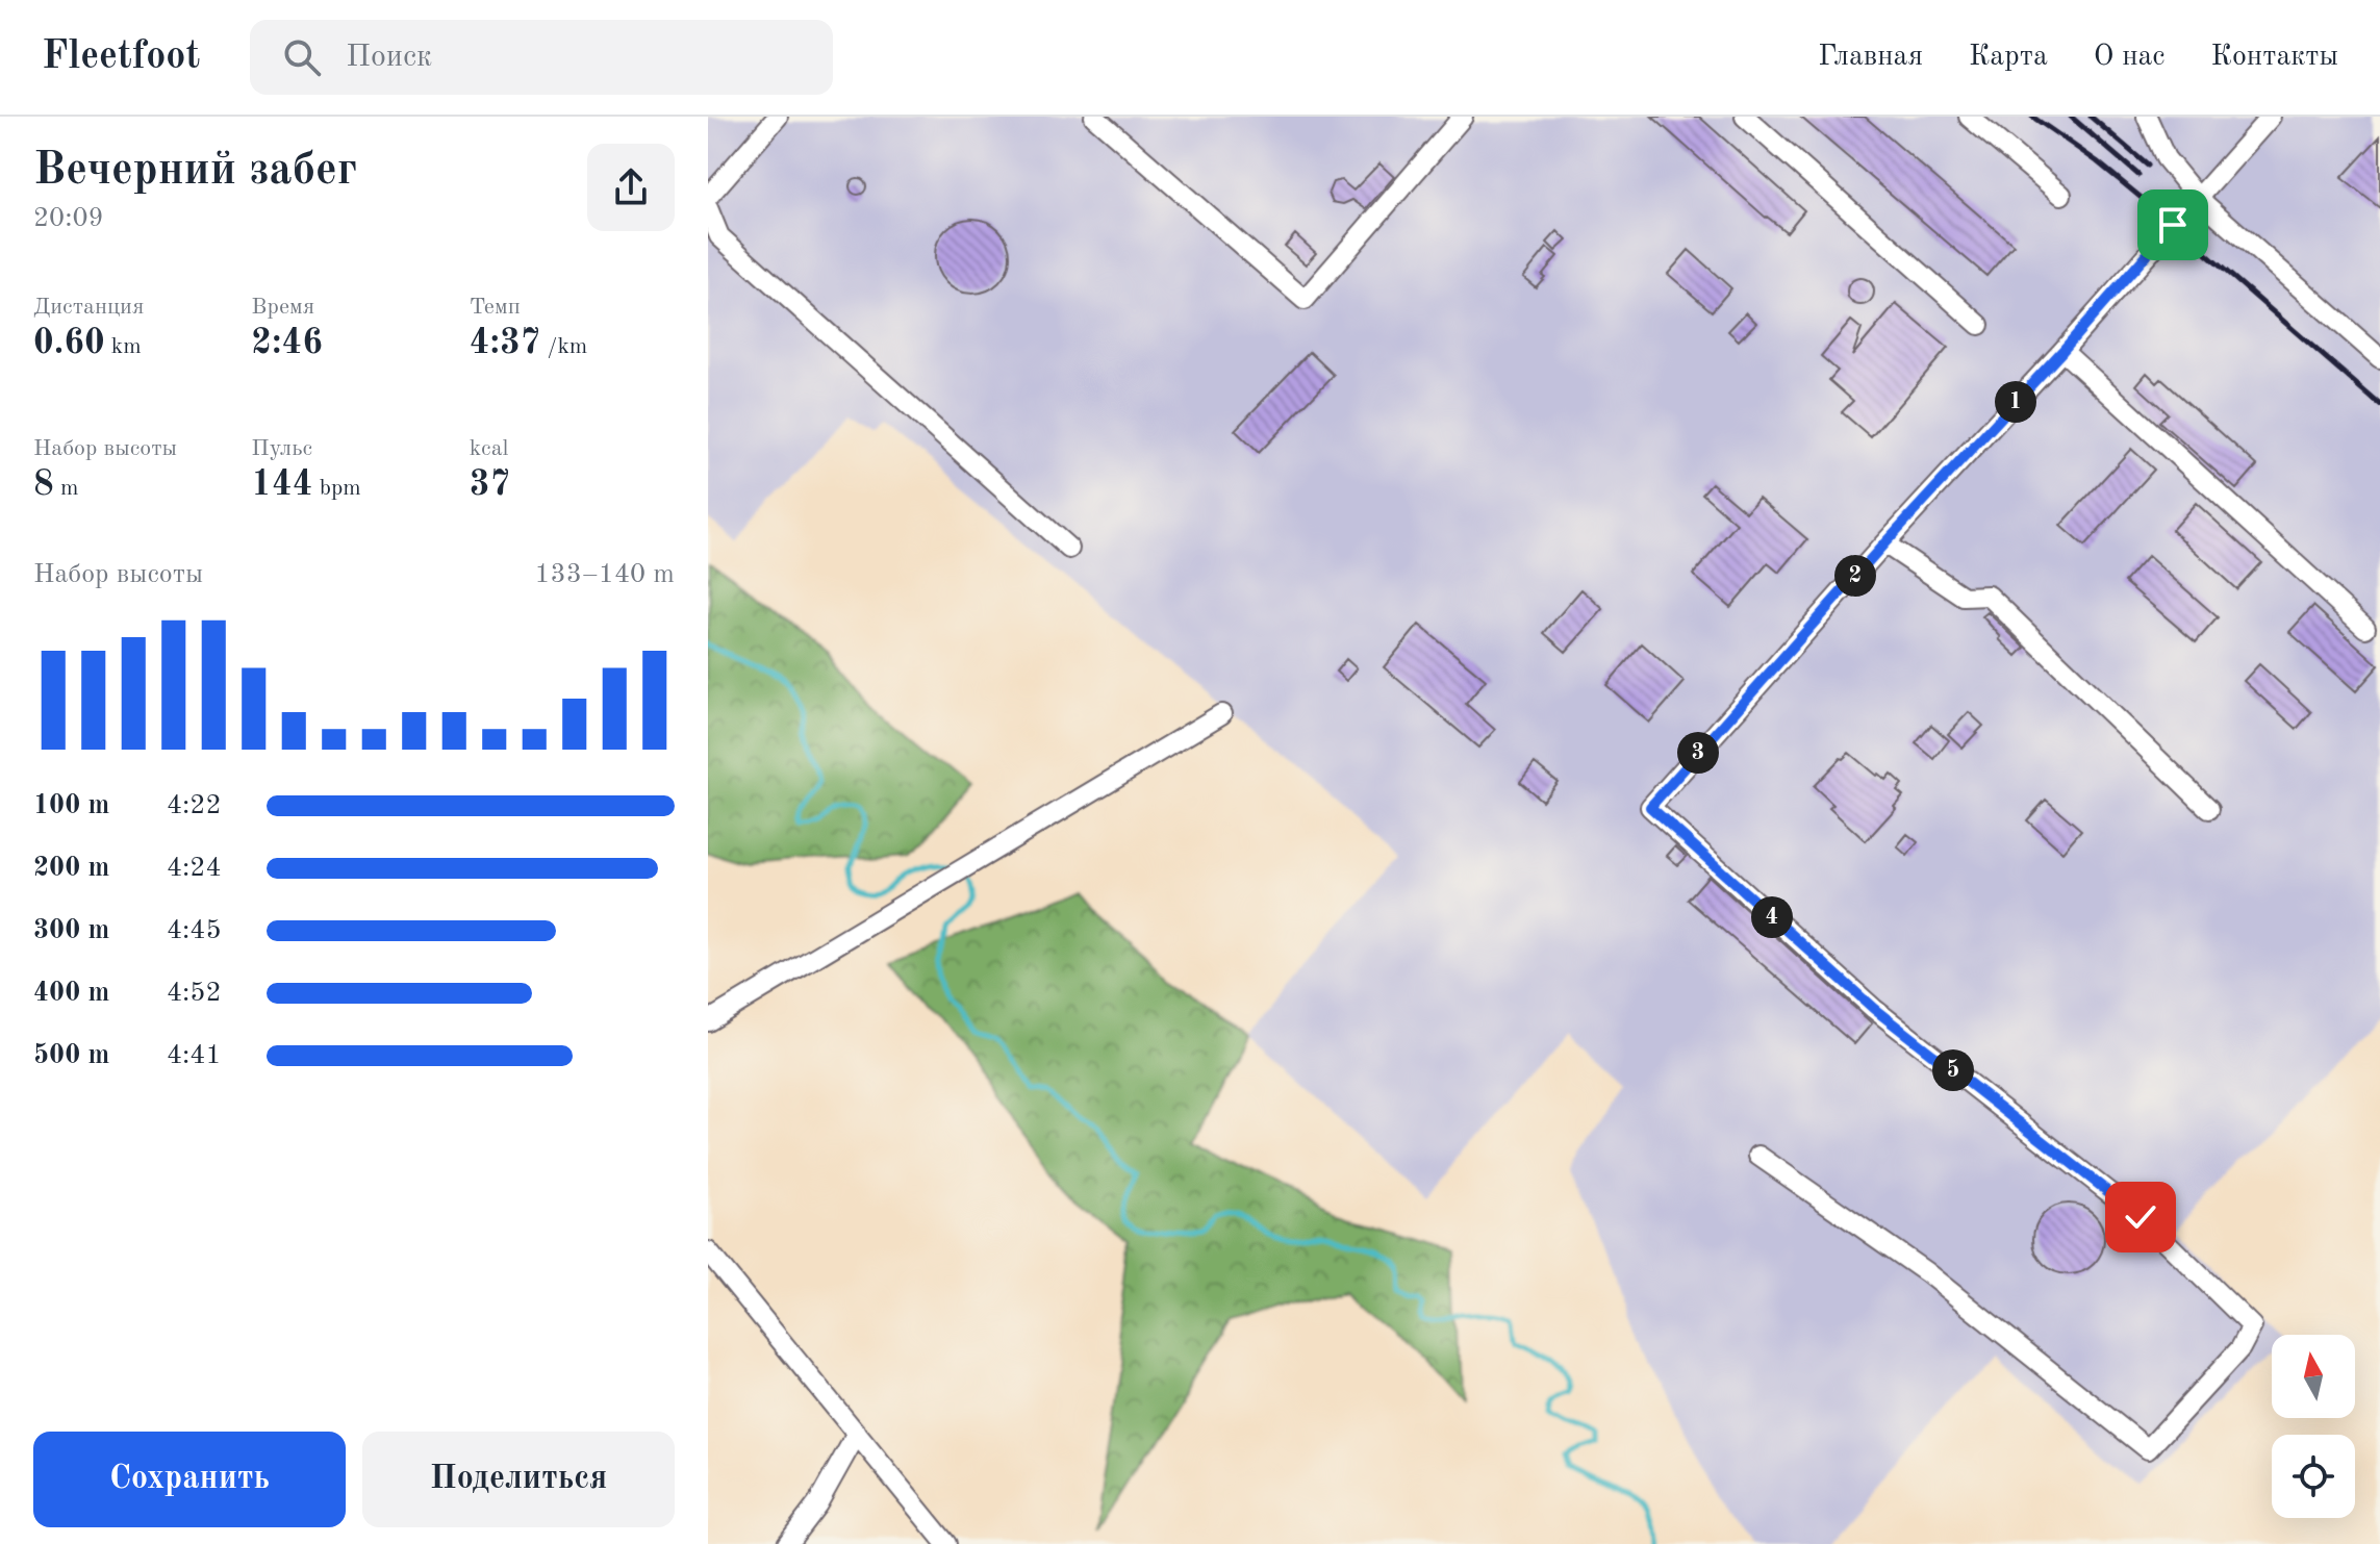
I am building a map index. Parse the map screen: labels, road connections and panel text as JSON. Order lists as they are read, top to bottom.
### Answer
{
  "north": "top",
  "page": {
    "header": "Fleetfoot",
    "search": "Поиск",
    "nav": [
      "Главная",
      "Карта",
      "О нас",
      "Контакты"
    ],
    "heading": ["Вечерний забег", "20:09"],
    "stats": [
      ["Дистанция", "0.60 km"],
      ["Время", "2:46"],
      ["Темп", "4:37 /km"],
      ["Набор высоты", "8 m"],
      ["Пульс", "144 bpm"],
      ["kcal", "37"]
    ],
    "pins": [
      "1",
      "2",
      "3",
      "4",
      "5"
    ],
    "chart": ["Набор высоты", "133–140 m"],
    "list": [
      {
        "name": "100 m",
        "note": "4:22"
      },
      {
        "name": "200 m",
        "note": "4:24"
      },
      {
        "name": "300 m",
        "note": "4:45"
      },
      {
        "name": "400 m",
        "note": "4:52"
      },
      {
        "name": "500 m",
        "note": "4:41"
      }
    ],
    "buttons": ["Сохранить", "Поделиться"]
  }
}
